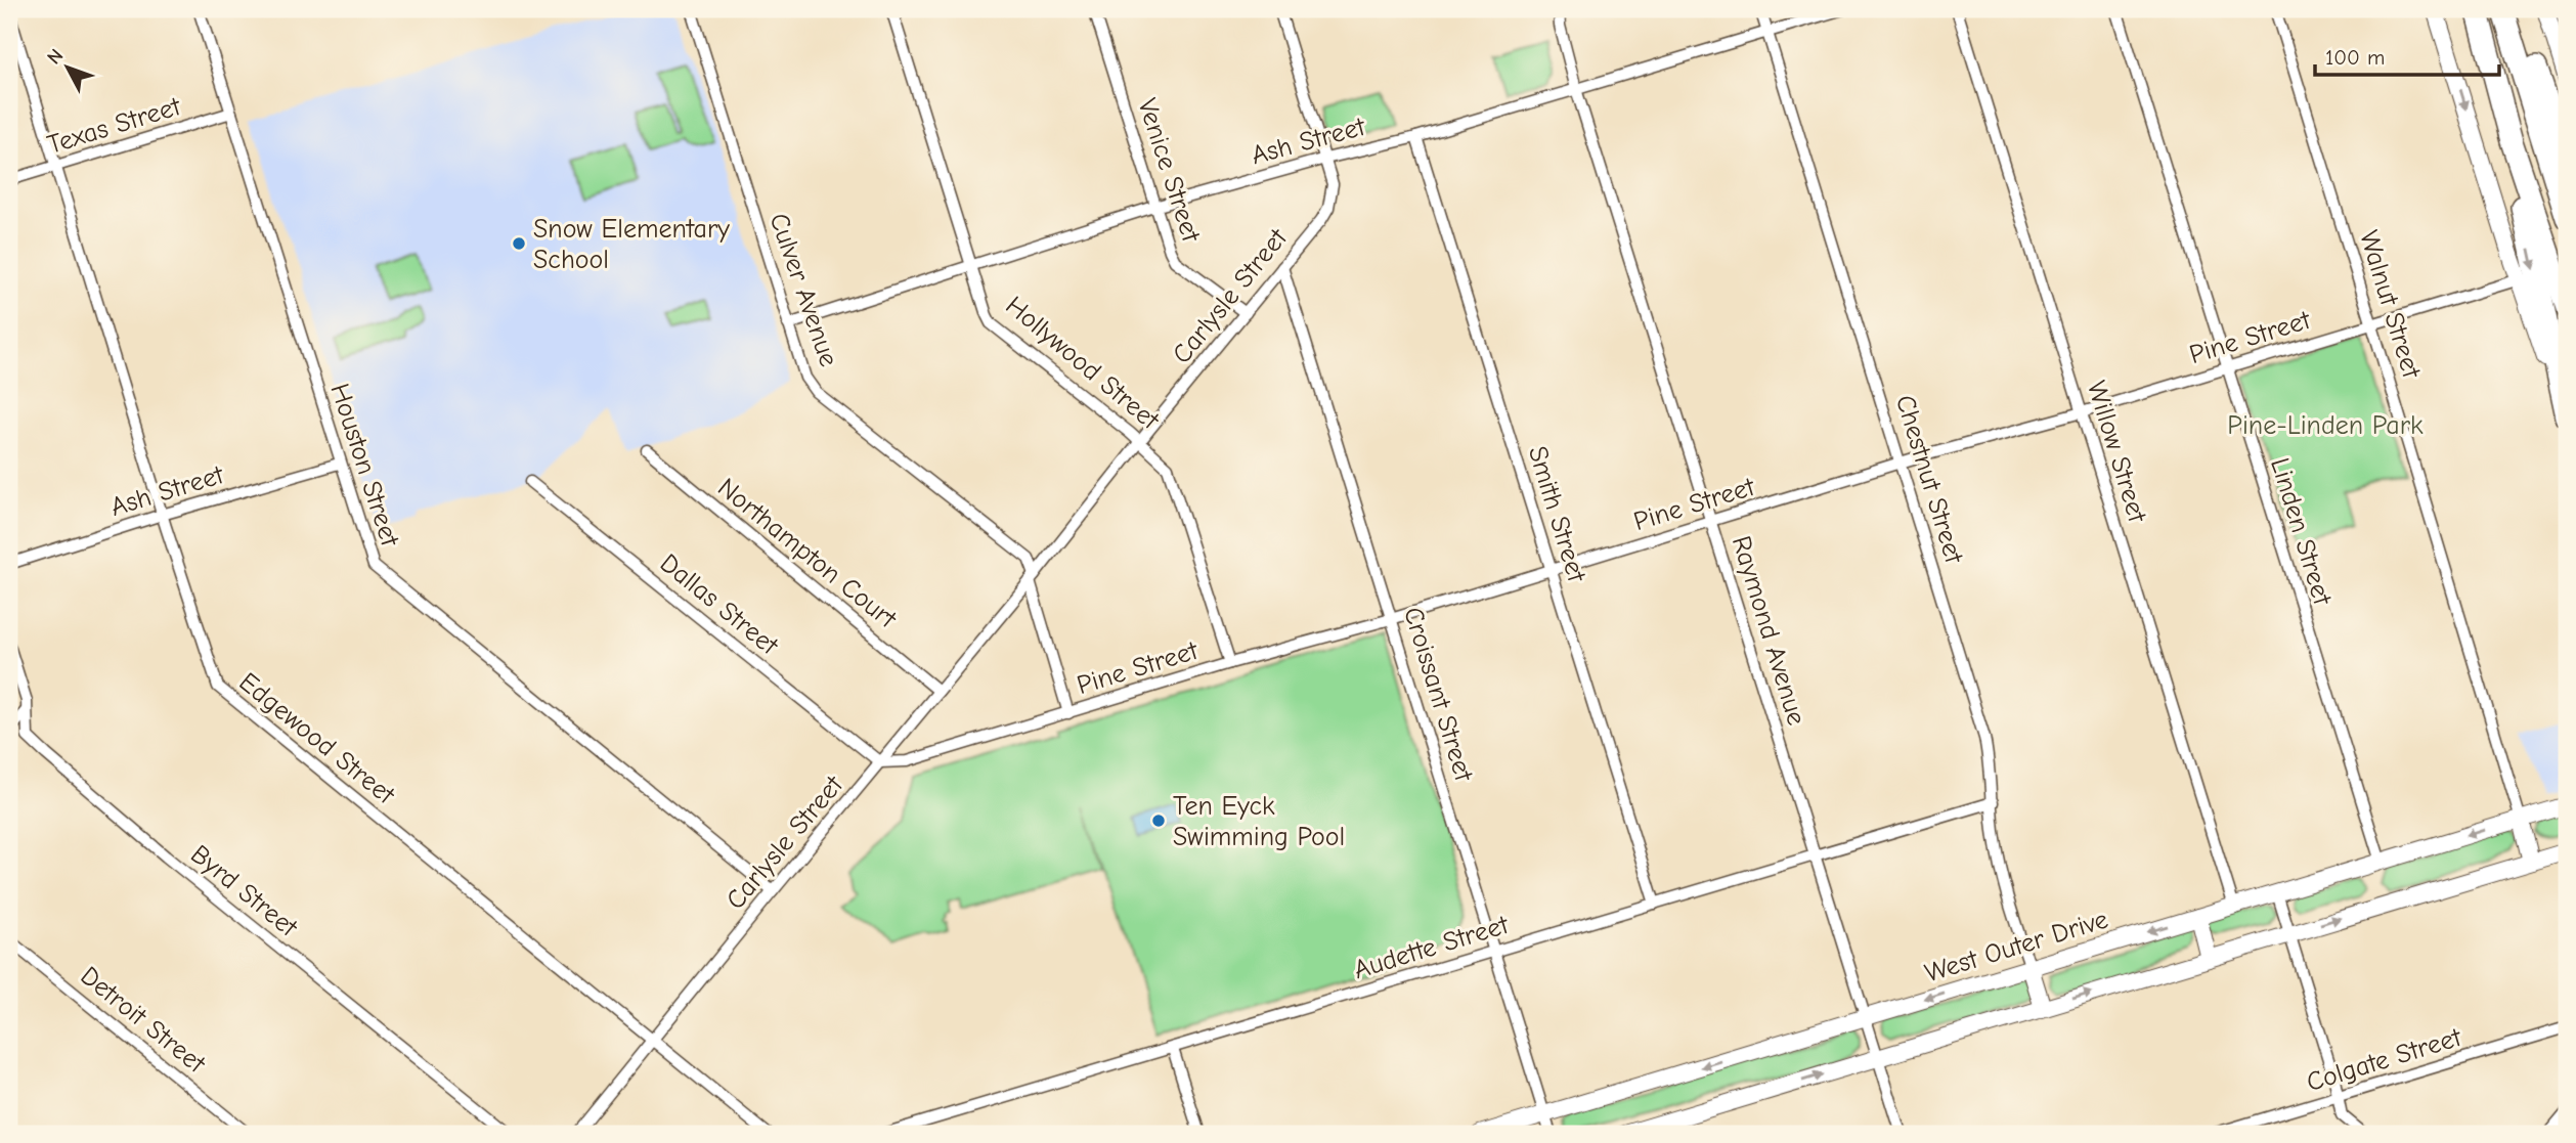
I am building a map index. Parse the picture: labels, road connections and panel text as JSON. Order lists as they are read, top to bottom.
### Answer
{
  "streets": {
    "main road": ["West Outer Drive"],
    "street": [
      "Texas Street",
      "Ash Street",
      "Venice Street",
      "Culver Avenue",
      "Carlysle Street",
      "Walnut Street",
      "Pine Street",
      "Hollywood Street",
      "Willow Street",
      "Houston Street",
      "Chestnut Street",
      "Smith Street",
      "Linden Street",
      "Northampton Court",
      "Dallas Street",
      "Raymond Avenue",
      "Croissant Street",
      "Edgewood Street",
      "Byrd Street",
      "Audette Street",
      "Detroit Street",
      "Colgate Street"
    ]
  },
  "crossings": [
    ["Texas Street", "Houston Street"],
    ["Texas Street", "Edgewood Street"],
    ["Ash Street", "Venice Street"],
    ["Ash Street", "Culver Avenue"],
    ["Ash Street", "Carlysle Street"],
    ["Ash Street", "Hollywood Street"],
    ["Ash Street", "Houston Street"],
    ["Ash Street", "Chestnut Street"],
    ["Ash Street", "Smith Street"],
    ["Ash Street", "Raymond Avenue"],
    ["Ash Street", "Edgewood Street"],
    ["Venice Street", "Carlysle Street"],
    ["Culver Avenue", "Carlysle Street"],
    ["Culver Avenue", "Pine Street"],
    ["Carlysle Street", "Pine Street"],
    ["Carlysle Street", "Hollywood Street"],
    ["Carlysle Street", "Houston Street"],
    ["Carlysle Street", "Northampton Court"],
    ["Carlysle Street", "Dallas Street"],
    ["Carlysle Street", "Croissant Street"],
    ["Carlysle Street", "Edgewood Street"],
    ["Walnut Street", "Pine Street"],
    ["Walnut Street", "West Outer Drive"],
    ["Pine Street", "Hollywood Street"],
    ["Pine Street", "Willow Street"],
    ["Pine Street", "Chestnut Street"],
    ["Pine Street", "Smith Street"],
    ["Pine Street", "Linden Street"],
    ["Pine Street", "Dallas Street"],
    ["Pine Street", "Raymond Avenue"],
    ["Pine Street", "Croissant Street"],
    ["Willow Street", "West Outer Drive"],
    ["Chestnut Street", "West Outer Drive"],
    ["Chestnut Street", "Audette Street"],
    ["Smith Street", "Audette Street"],
    ["Linden Street", "West Outer Drive"],
    ["Raymond Avenue", "West Outer Drive"],
    ["Raymond Avenue", "Audette Street"],
    ["Croissant Street", "West Outer Drive"],
    ["Croissant Street", "Audette Street"]
  ],
  "parks": ["Pine-Linden Park"],
  "places": ["Snow Elementary School", "Ten Eyck Swimming Pool"],
  "scale_bar": "100 m",
  "north": "top left"
}
